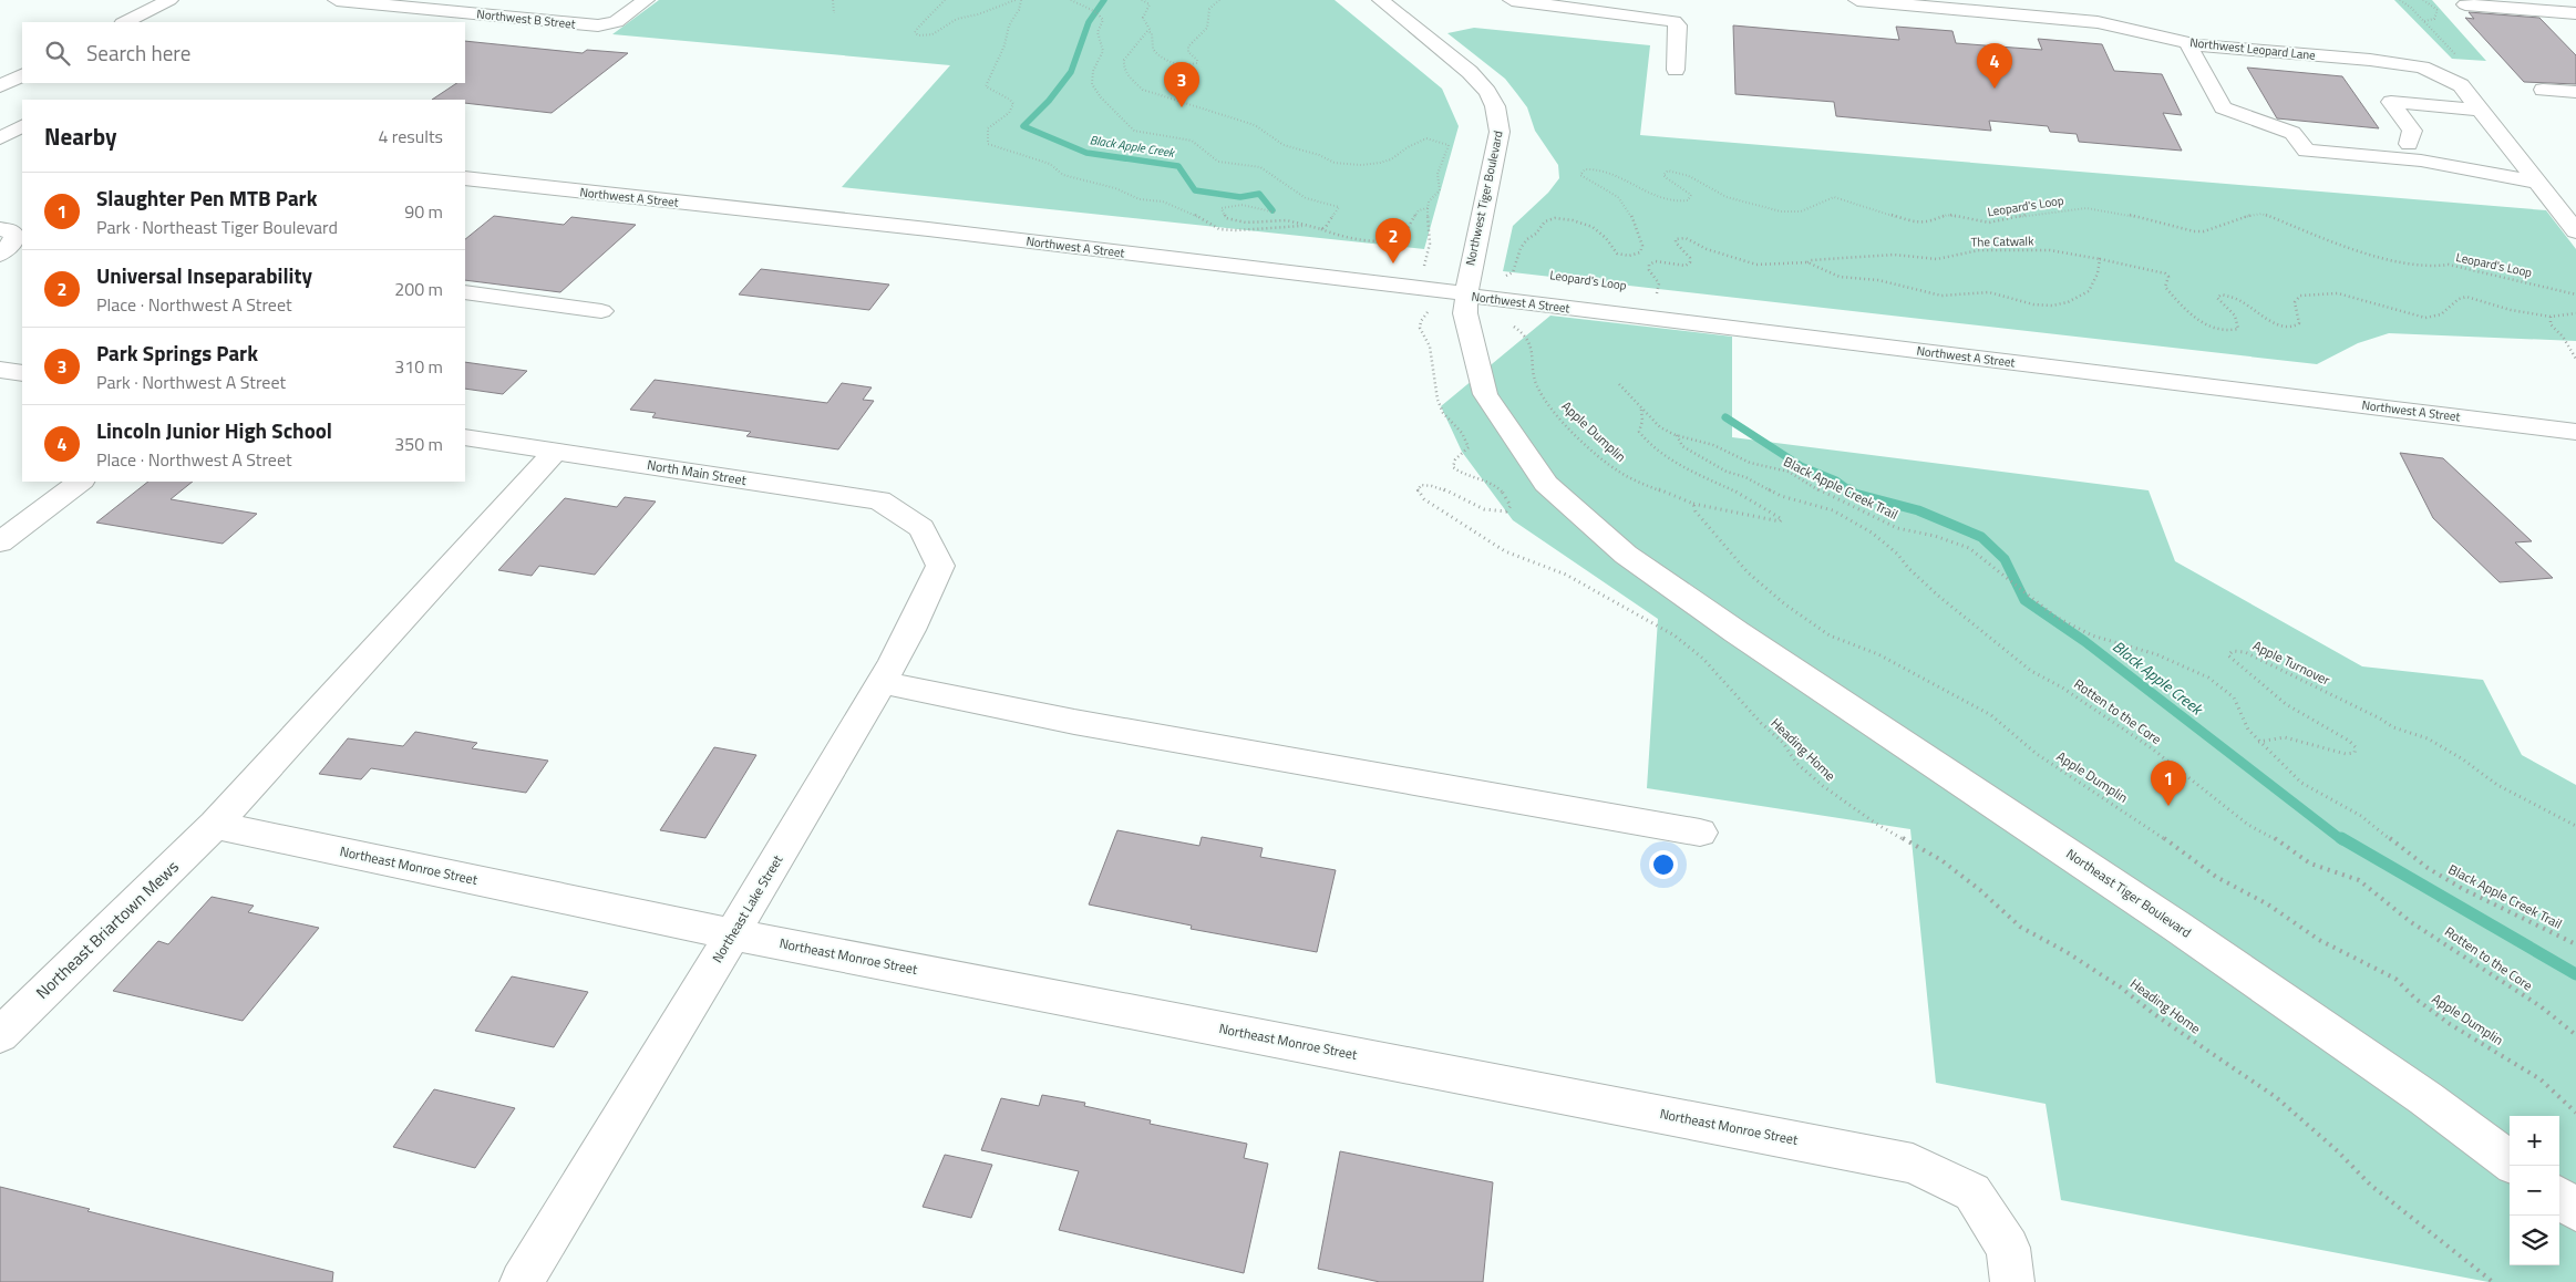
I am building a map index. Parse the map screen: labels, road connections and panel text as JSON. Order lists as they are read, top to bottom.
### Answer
{
  "streets": {
    "street": [
      "Northwest B Street",
      "Northwest Leopard Lane",
      "Northwest A Street",
      "Northwest Tiger Boulevard",
      "North Main Street",
      "Northeast Monroe Street",
      "Northeast Tiger Boulevard",
      "Northeast Lake Street",
      "Northeast Briartown Mews"
    ],
    "path": [
      "Leopard's Loop",
      "The Catwalk",
      "Apple Dumplin",
      "Black Apple Creek Trail",
      "Apple Turnover",
      "Rotten to the Core",
      "Heading Home"
    ]
  },
  "crossings": [
    ["Northwest A Street", "Northwest Tiger Boulevard"],
    ["Northwest Tiger Boulevard", "Northeast Tiger Boulevard"],
    ["Apple Dumplin", "Black Apple Creek Trail"],
    ["North Main Street", "Northeast Lake Street"],
    ["Black Apple Creek Trail", "Apple Turnover"],
    ["Black Apple Creek Trail", "Rotten to the Core"],
    ["Northeast Monroe Street", "Northeast Lake Street"],
    ["Northeast Monroe Street", "Northeast Briartown Mews"]
  ],
  "water": ["Black Apple Creek"],
  "page": {
    "search": "Search here",
    "pins": [
      "4",
      "3",
      "2",
      "1"
    ],
    "heading": ["Nearby", "4 results"],
    "list": [
      {
        "mark": "1",
        "name": "Slaughter Pen MTB Park",
        "note": "Park · Northeast Tiger Boulevard",
        "value": "90 m"
      },
      {
        "mark": "2",
        "name": "Universal Inseparability",
        "note": "Place · Northwest A Street",
        "value": "200 m"
      },
      {
        "mark": "3",
        "name": "Park Springs Park",
        "note": "Park · Northwest A Street",
        "value": "310 m"
      },
      {
        "mark": "4",
        "name": "Lincoln Junior High School",
        "note": "Place · Northwest A Street",
        "value": "350 m"
      }
    ],
    "map_buttons": ["+", "−"]
  }
}
